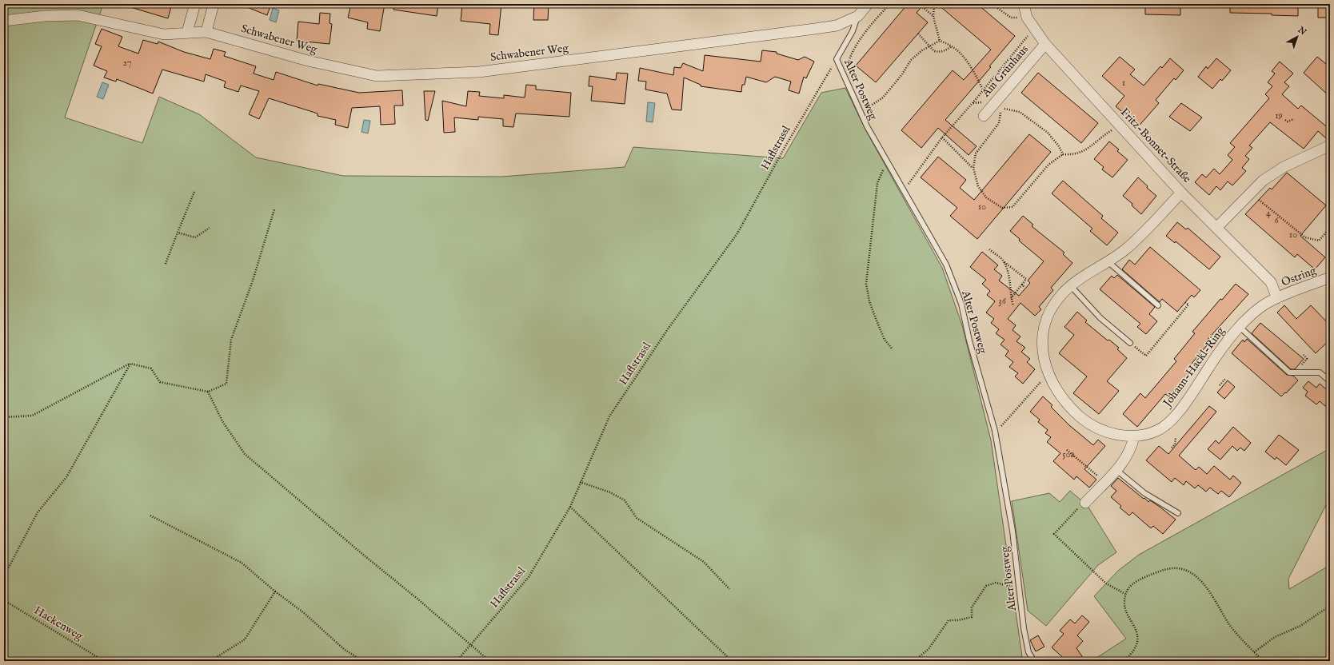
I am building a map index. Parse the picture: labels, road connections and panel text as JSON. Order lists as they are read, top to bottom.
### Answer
{
  "streets": {
    "street": [
      "Schwabener Weg",
      "Am Grünhaus",
      "Fritz-Bonnet-Straße",
      "Ostring",
      "Johann-Hackl-Ring"
    ],
    "lane": ["Alter Postweg"],
    "path": ["Haflstrassl", "Hackenweg"]
  },
  "crossings": [
    ["Schwabener Weg", "Alter Postweg"],
    ["Am Grünhaus", "Fritz-Bonnet-Straße"],
    ["Fritz-Bonnet-Straße", "Ostring"],
    ["Fritz-Bonnet-Straße", "Johann-Hackl-Ring"],
    ["Ostring", "Johann-Hackl-Ring"]
  ],
  "house_numbers": [
    "27",
    "1",
    "19",
    "10",
    "4",
    "6",
    "10",
    "36",
    "50a"
  ],
  "north": "top right"
}
